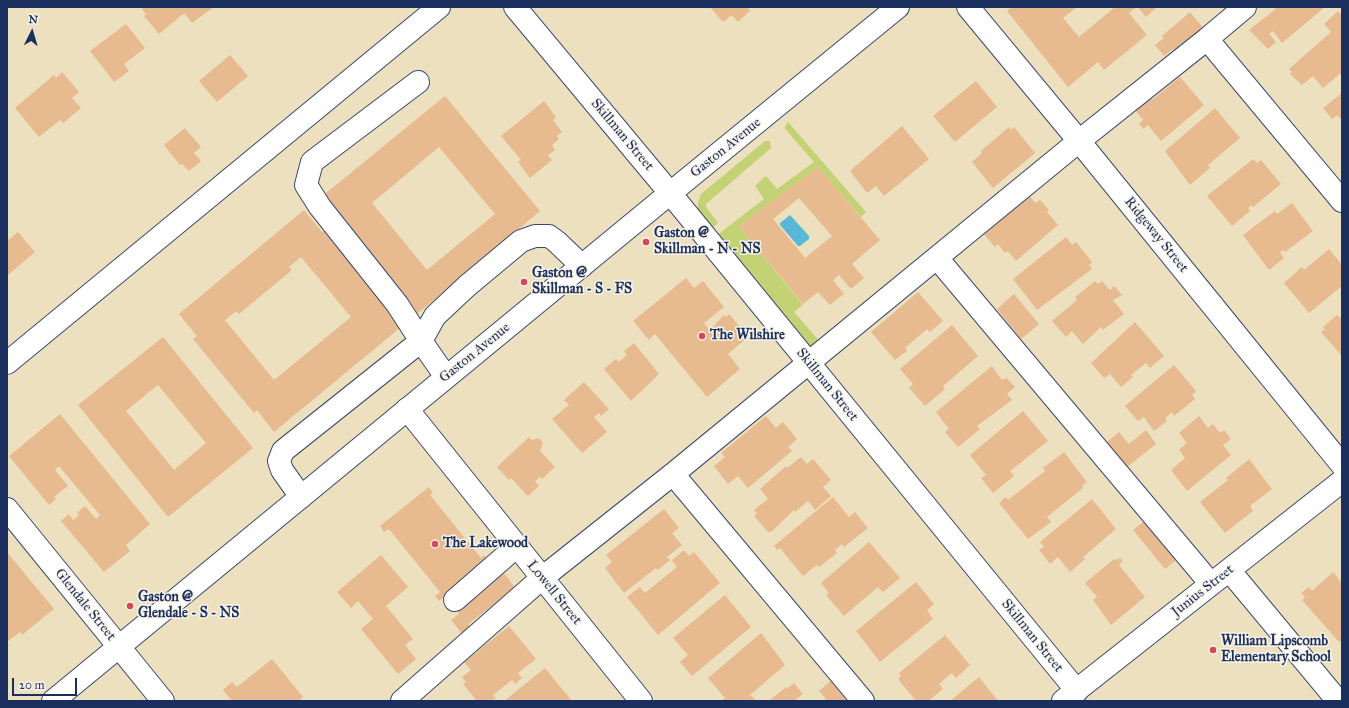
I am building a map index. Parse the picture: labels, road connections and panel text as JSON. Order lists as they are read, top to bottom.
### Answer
{
  "streets": {
    "street": [
      "Skillman Street",
      "Gaston Avenue",
      "Ridgeway Street",
      "Junius Street",
      "Lowell Street",
      "Glendale Street"
    ]
  },
  "crossings": [
    ["Skillman Street", "Gaston Avenue"],
    ["Skillman Street", "Junius Street"],
    ["Gaston Avenue", "Lowell Street"],
    ["Gaston Avenue", "Glendale Street"]
  ],
  "places": [
    "Gaston @ Skillman - N - NS",
    "Gaston @ Skillman - S - FS",
    "The Wilshire",
    "The Lakewood",
    "Gaston @ Glendale - S - NS",
    "William Lipscomb Elementary School"
  ],
  "scale_bar": "20 m",
  "north": "top"
}
